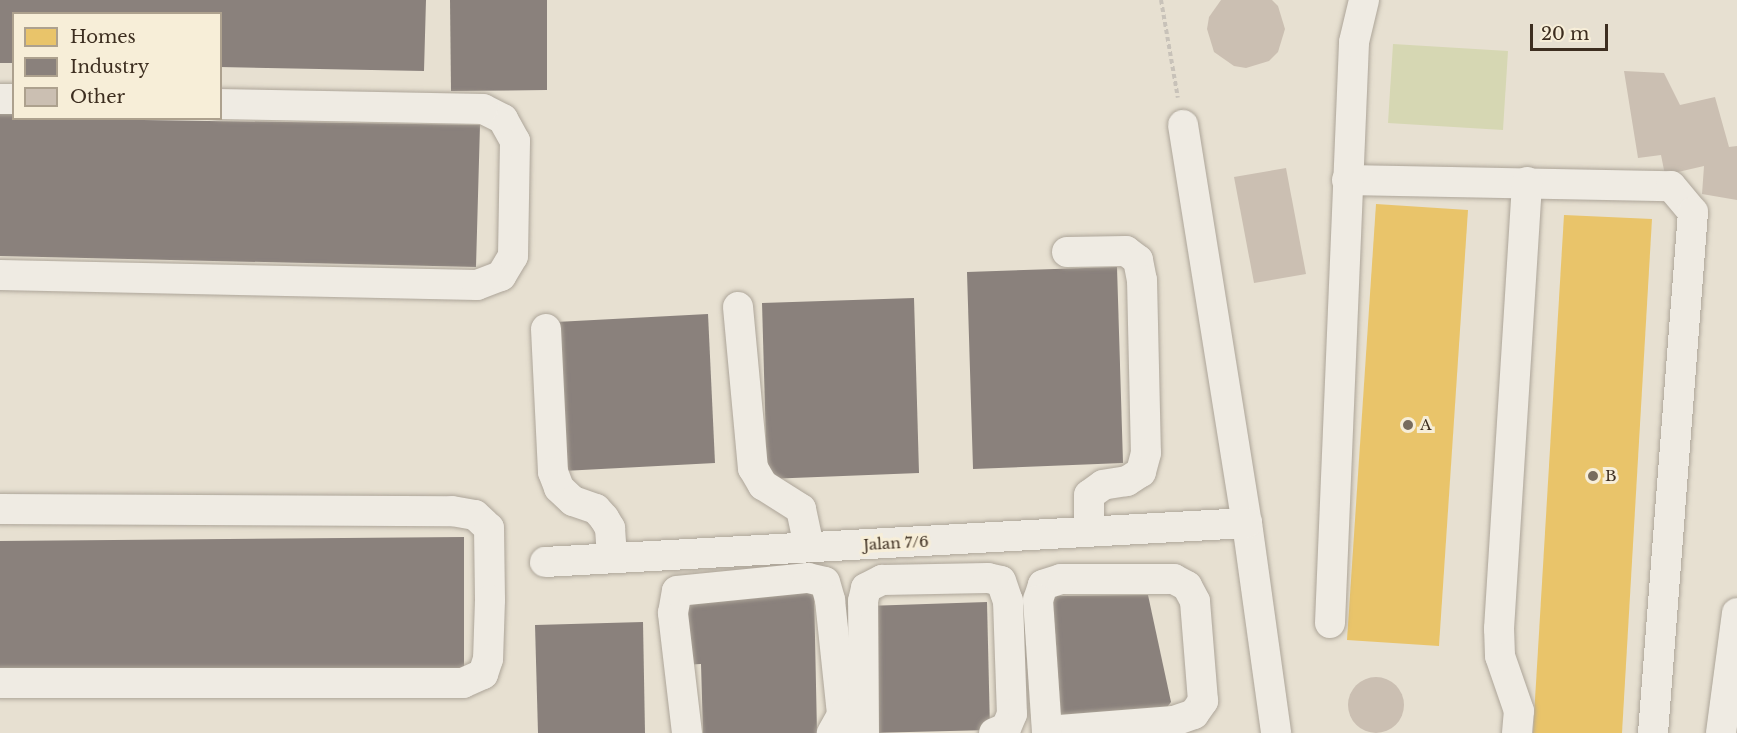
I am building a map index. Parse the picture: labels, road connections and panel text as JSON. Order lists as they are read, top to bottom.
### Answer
{
  "streets": {
    "street": ["Jalan 7/6"]
  },
  "places": ["A", "B"],
  "legend": ["Homes", "Industry", "Other"],
  "scale_bar": "20 m"
}
